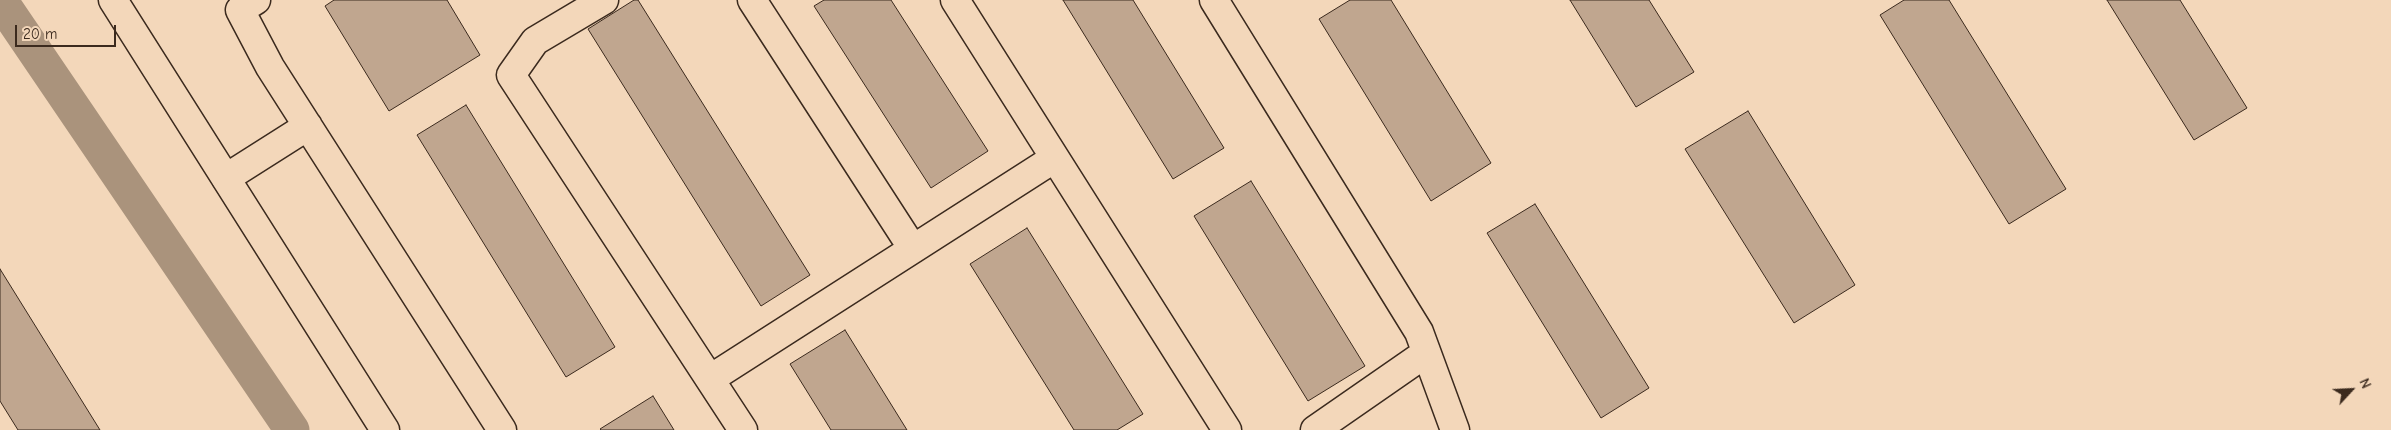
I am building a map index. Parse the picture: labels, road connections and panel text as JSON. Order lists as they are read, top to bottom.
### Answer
{
  "scale_bar": "20 m",
  "north": "top right"
}
